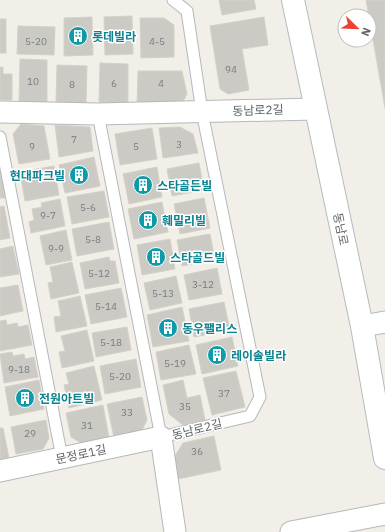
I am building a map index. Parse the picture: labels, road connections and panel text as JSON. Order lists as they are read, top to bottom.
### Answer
{
  "streets": {
    "main road": ["동남로"],
    "street": ["동남로2길", "문정로1길"]
  },
  "crossings": [
    ["동남로2길", "동남로"],
    ["동남로2길", "문정로1길"]
  ],
  "places": {
    "building": [
      "롯데빌라",
      "현대파크빌",
      "스타골든빌",
      "훼밀리빌",
      "스타골드빌",
      "동우팰리스",
      "레이솔빌라",
      "전원아트빌"
    ]
  },
  "house_numbers": [
    "5-20",
    "4-5",
    "94",
    "10",
    "6",
    "4",
    "8",
    "7",
    "3",
    "9",
    "5",
    "5-6",
    "9-7",
    "5-8",
    "9-9",
    "5-12",
    "3-12",
    "5-13",
    "5-14",
    "5-18",
    "5-19",
    "9-18",
    "5-20",
    "37",
    "35",
    "33",
    "31",
    "29",
    "36"
  ],
  "north": "bottom right"
}
